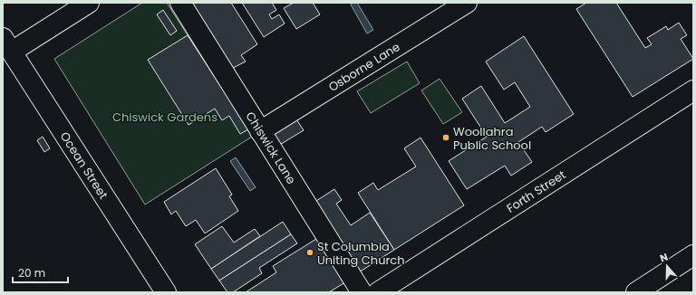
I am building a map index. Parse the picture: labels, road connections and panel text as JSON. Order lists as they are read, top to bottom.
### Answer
{
  "streets": {
    "street": [
      "Osborne Lane",
      "Chiswick Lane",
      "Ocean Street",
      "Forth Street"
    ]
  },
  "crossings": [
    ["Osborne Lane", "Chiswick Lane"]
  ],
  "parks": ["Chiswick Gardens"],
  "places": ["Woollahra Public School", "St Columbia Uniting Church"],
  "scale_bar": "20 m",
  "north": "top"
}
